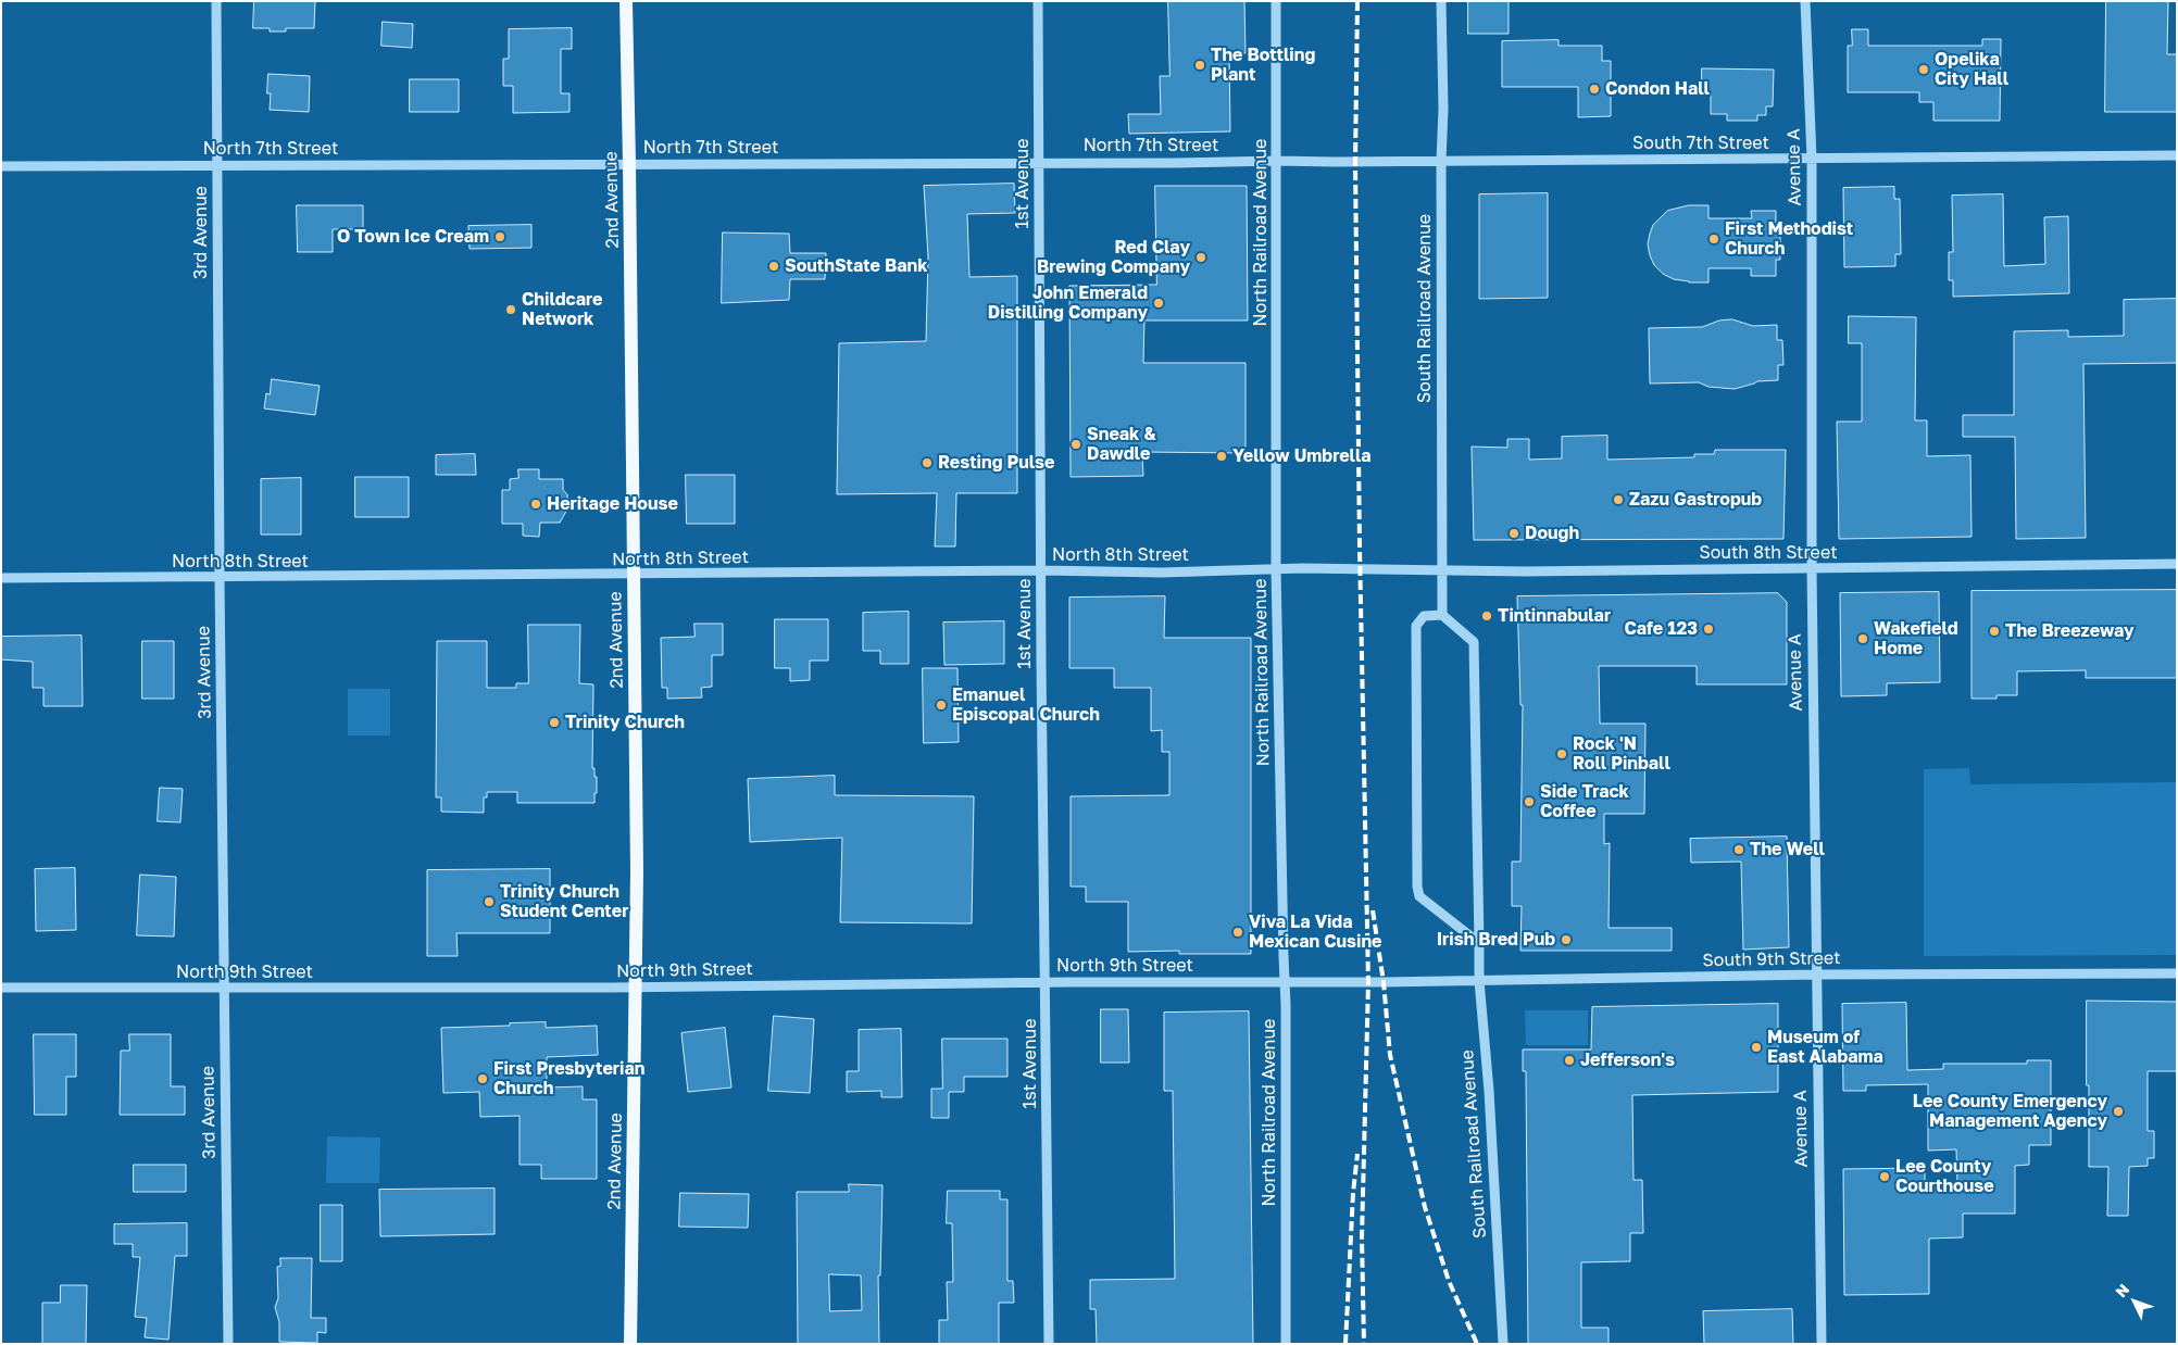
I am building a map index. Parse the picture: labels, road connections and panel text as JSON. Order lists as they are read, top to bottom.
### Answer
{
  "streets": {
    "main road": ["2nd Avenue"],
    "street": [
      "South 7th Street",
      "North 7th Street",
      "Avenue A",
      "1st Avenue",
      "3rd Avenue",
      "North Railroad Avenue",
      "South Railroad Avenue",
      "South 8th Street",
      "North 8th Street",
      "South 9th Street",
      "North 9th Street"
    ]
  },
  "crossings": [
    ["South 7th Street", "North 7th Street"],
    ["South 7th Street", "Avenue A"],
    ["South 7th Street", "South Railroad Avenue"],
    ["North 7th Street", "1st Avenue"],
    ["North 7th Street", "2nd Avenue"],
    ["North 7th Street", "3rd Avenue"],
    ["North 7th Street", "North Railroad Avenue"],
    ["Avenue A", "South 8th Street"],
    ["Avenue A", "South 9th Street"],
    ["1st Avenue", "North 8th Street"],
    ["1st Avenue", "North 9th Street"],
    ["2nd Avenue", "North 8th Street"],
    ["2nd Avenue", "North 9th Street"],
    ["3rd Avenue", "North 8th Street"],
    ["3rd Avenue", "North 9th Street"],
    ["North Railroad Avenue", "North 8th Street"],
    ["North Railroad Avenue", "North 9th Street"],
    ["South Railroad Avenue", "South 8th Street"],
    ["South Railroad Avenue", "South 9th Street"],
    ["South 8th Street", "North 8th Street"],
    ["South 9th Street", "North 9th Street"]
  ],
  "places": [
    "The Bottling Plant",
    "Opelika City Hall",
    "Condon Hall",
    "O Town Ice Cream",
    "First Methodist Church",
    "Red Clay Brewing Company",
    "SouthState Bank",
    "John Emerald Distilling Company",
    "Childcare Network",
    "Sneak & Dawdle",
    "Yellow Umbrella",
    "Resting Pulse",
    "Zazu Gastropub",
    "Heritage House",
    "Dough",
    "Tintinnabular",
    "Cafe 123",
    "The Breezeway",
    "Wakefield Home",
    "Emanuel Episcopal Church",
    "Trinity Church",
    "Rock 'N Roll Pinball",
    "Side Track Coffee",
    "The Well",
    "Trinity Church Student Center",
    "Viva La Vida Mexican Cusine",
    "Irish Bred Pub",
    "Museum of East Alabama",
    "Jefferson's",
    "First Presbyterian Church",
    "Lee County Emergency Management Agency",
    "Lee County Courthouse"
  ],
  "north": "top left"
}
